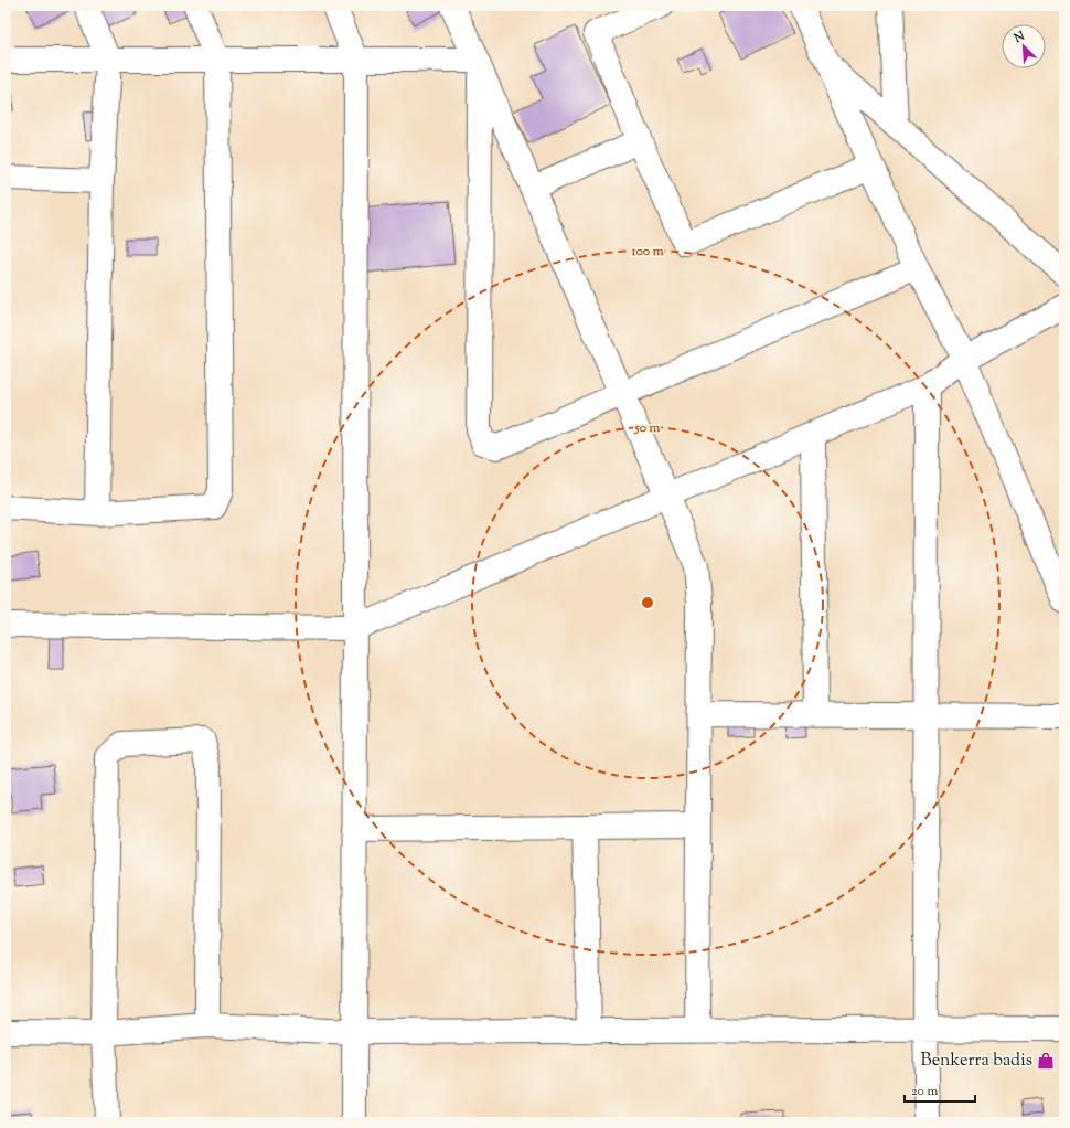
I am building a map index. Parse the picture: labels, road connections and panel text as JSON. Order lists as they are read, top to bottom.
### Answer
{
  "places": {
    "shop": ["Benkerra badis"]
  },
  "scale_bar": "20 m",
  "north": "top left",
  "rings": ["100 m", "50 m"]
}
